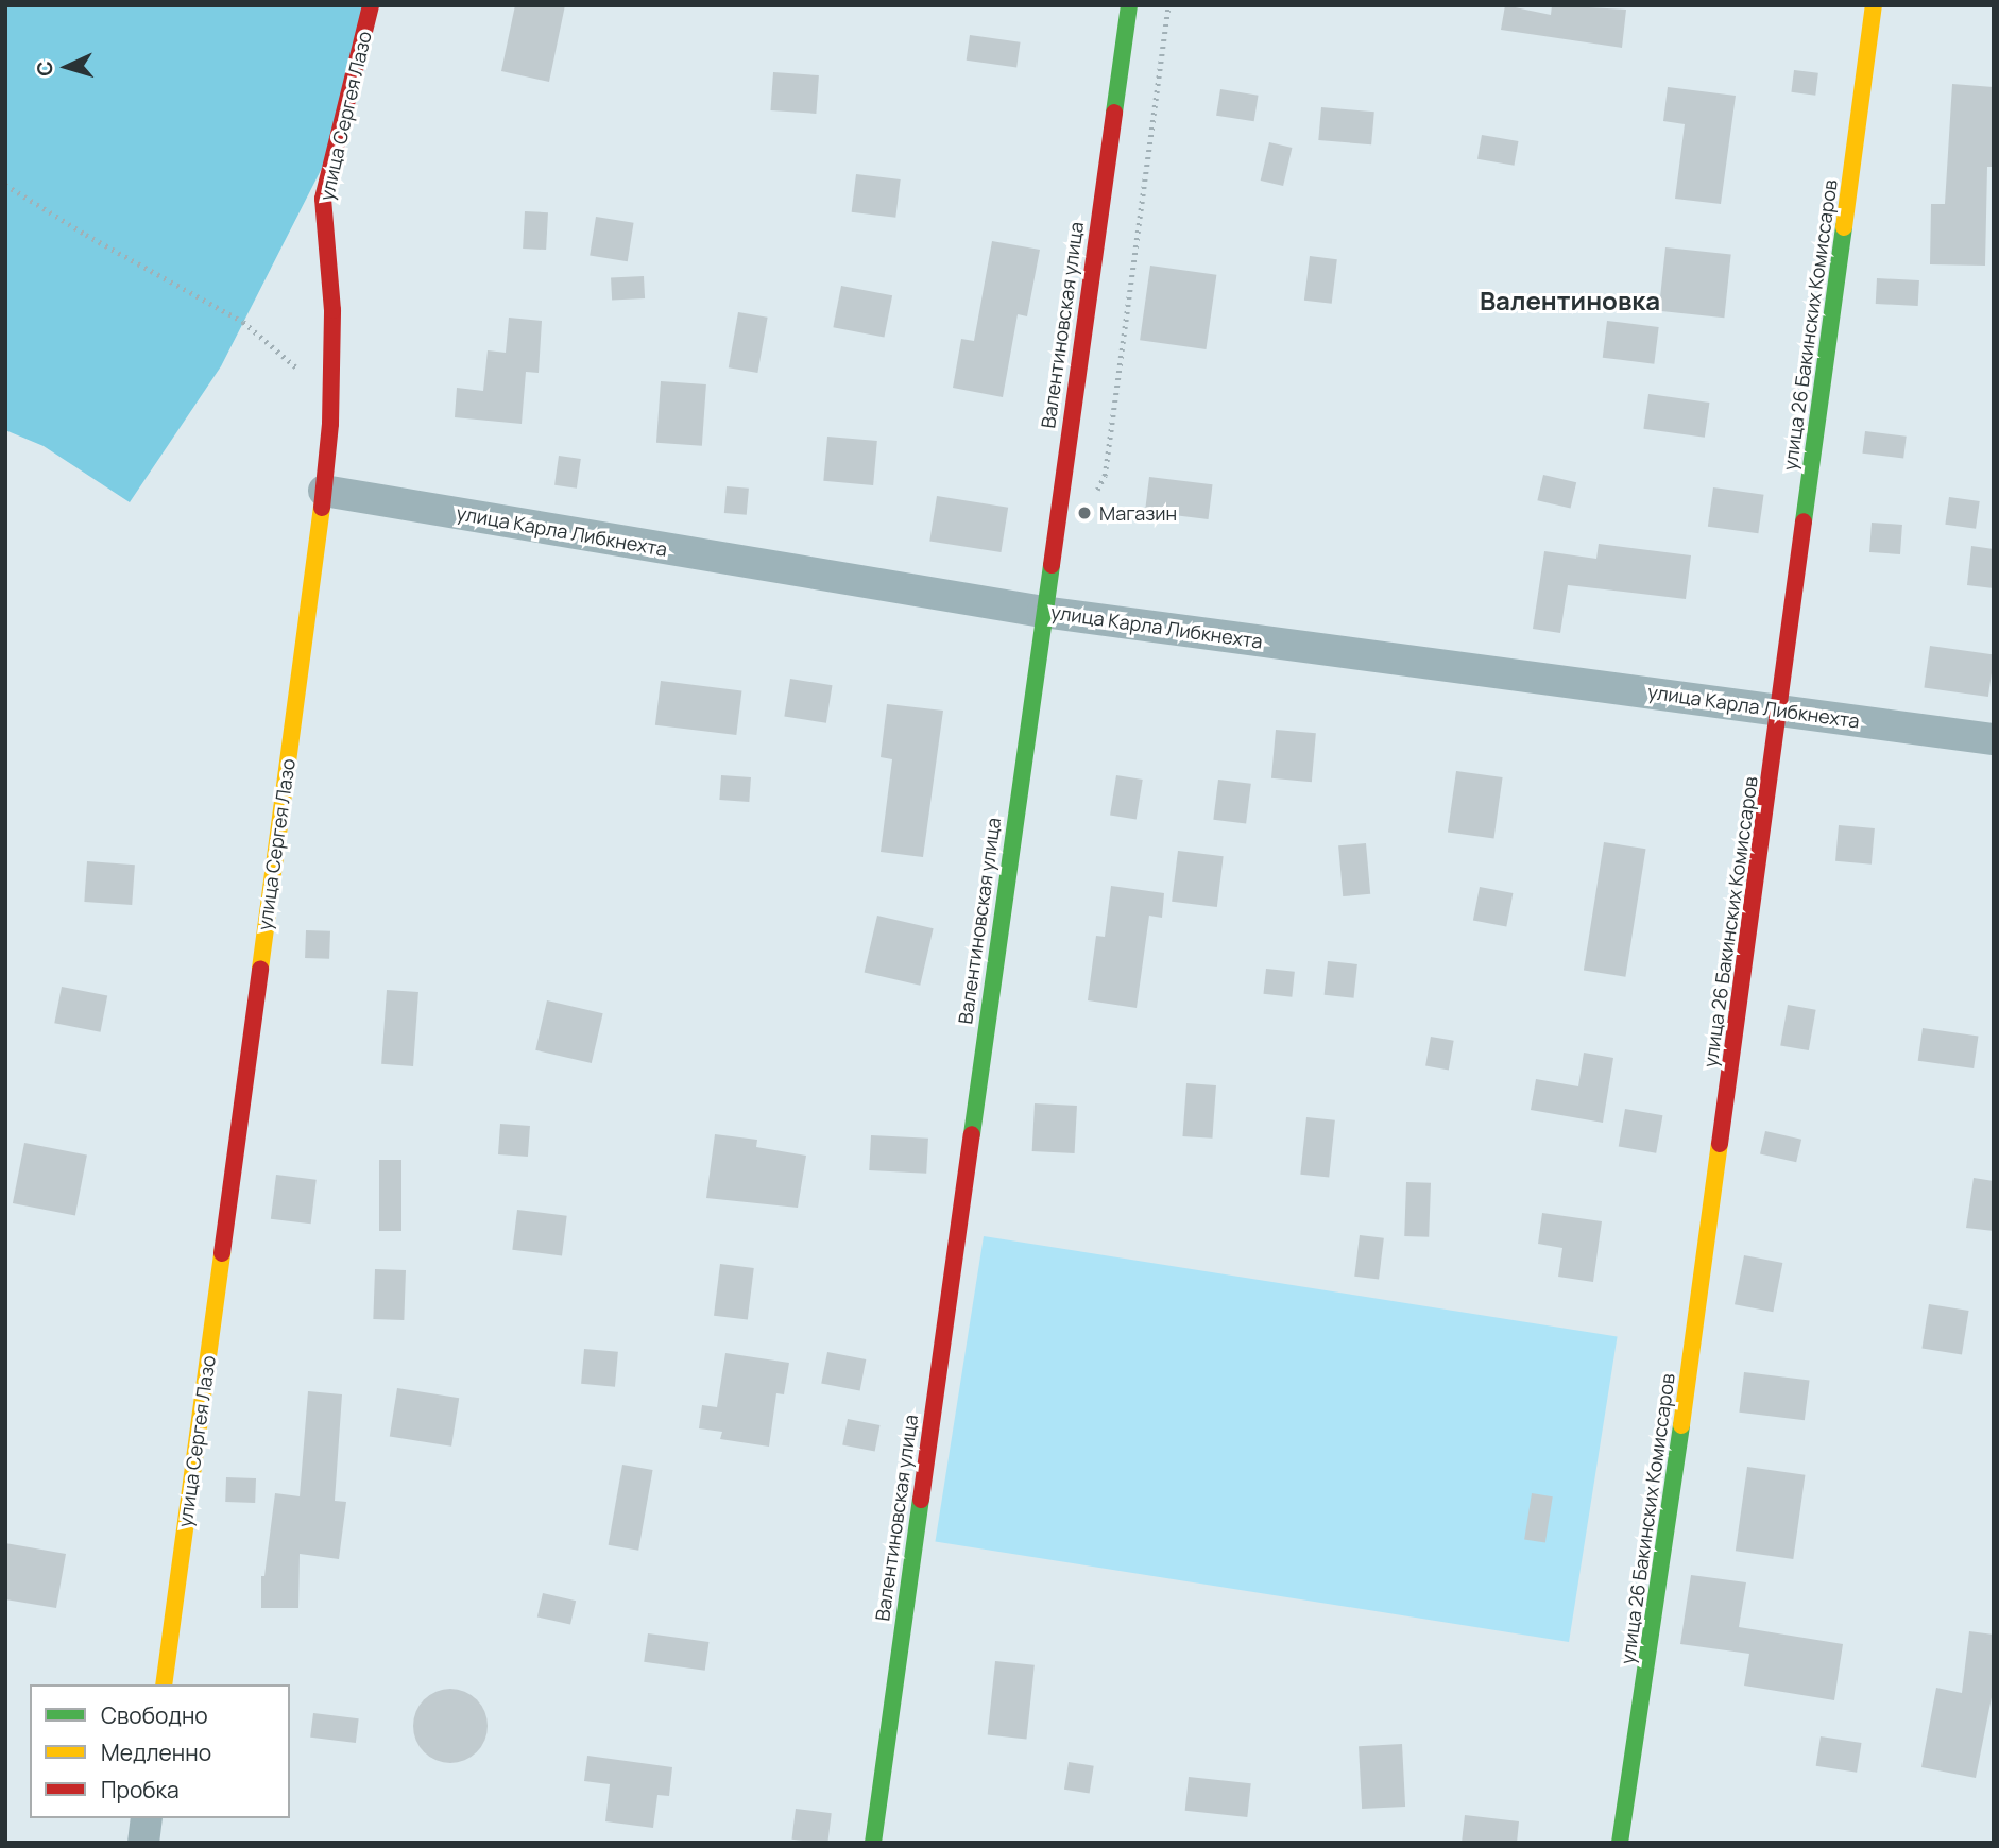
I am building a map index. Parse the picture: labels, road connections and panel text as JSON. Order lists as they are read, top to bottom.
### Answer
{
  "streets": {
    "street": [
      "улица Сергея Лазо",
      "Валентиновская улица",
      "улица 26 Бакинских Комиссаров",
      "улица Карла Либкнехта"
    ]
  },
  "crossings": [
    ["улица Сергея Лазо", "улица Карла Либкнехта"],
    ["Валентиновская улица", "улица Карла Либкнехта"],
    ["улица 26 Бакинских Комиссаров", "улица Карла Либкнехта"]
  ],
  "districts": ["Валентиновка"],
  "places": ["Магазин"],
  "legend": ["Свободно", "Медленно", "Пробка"],
  "north": "left"
}
